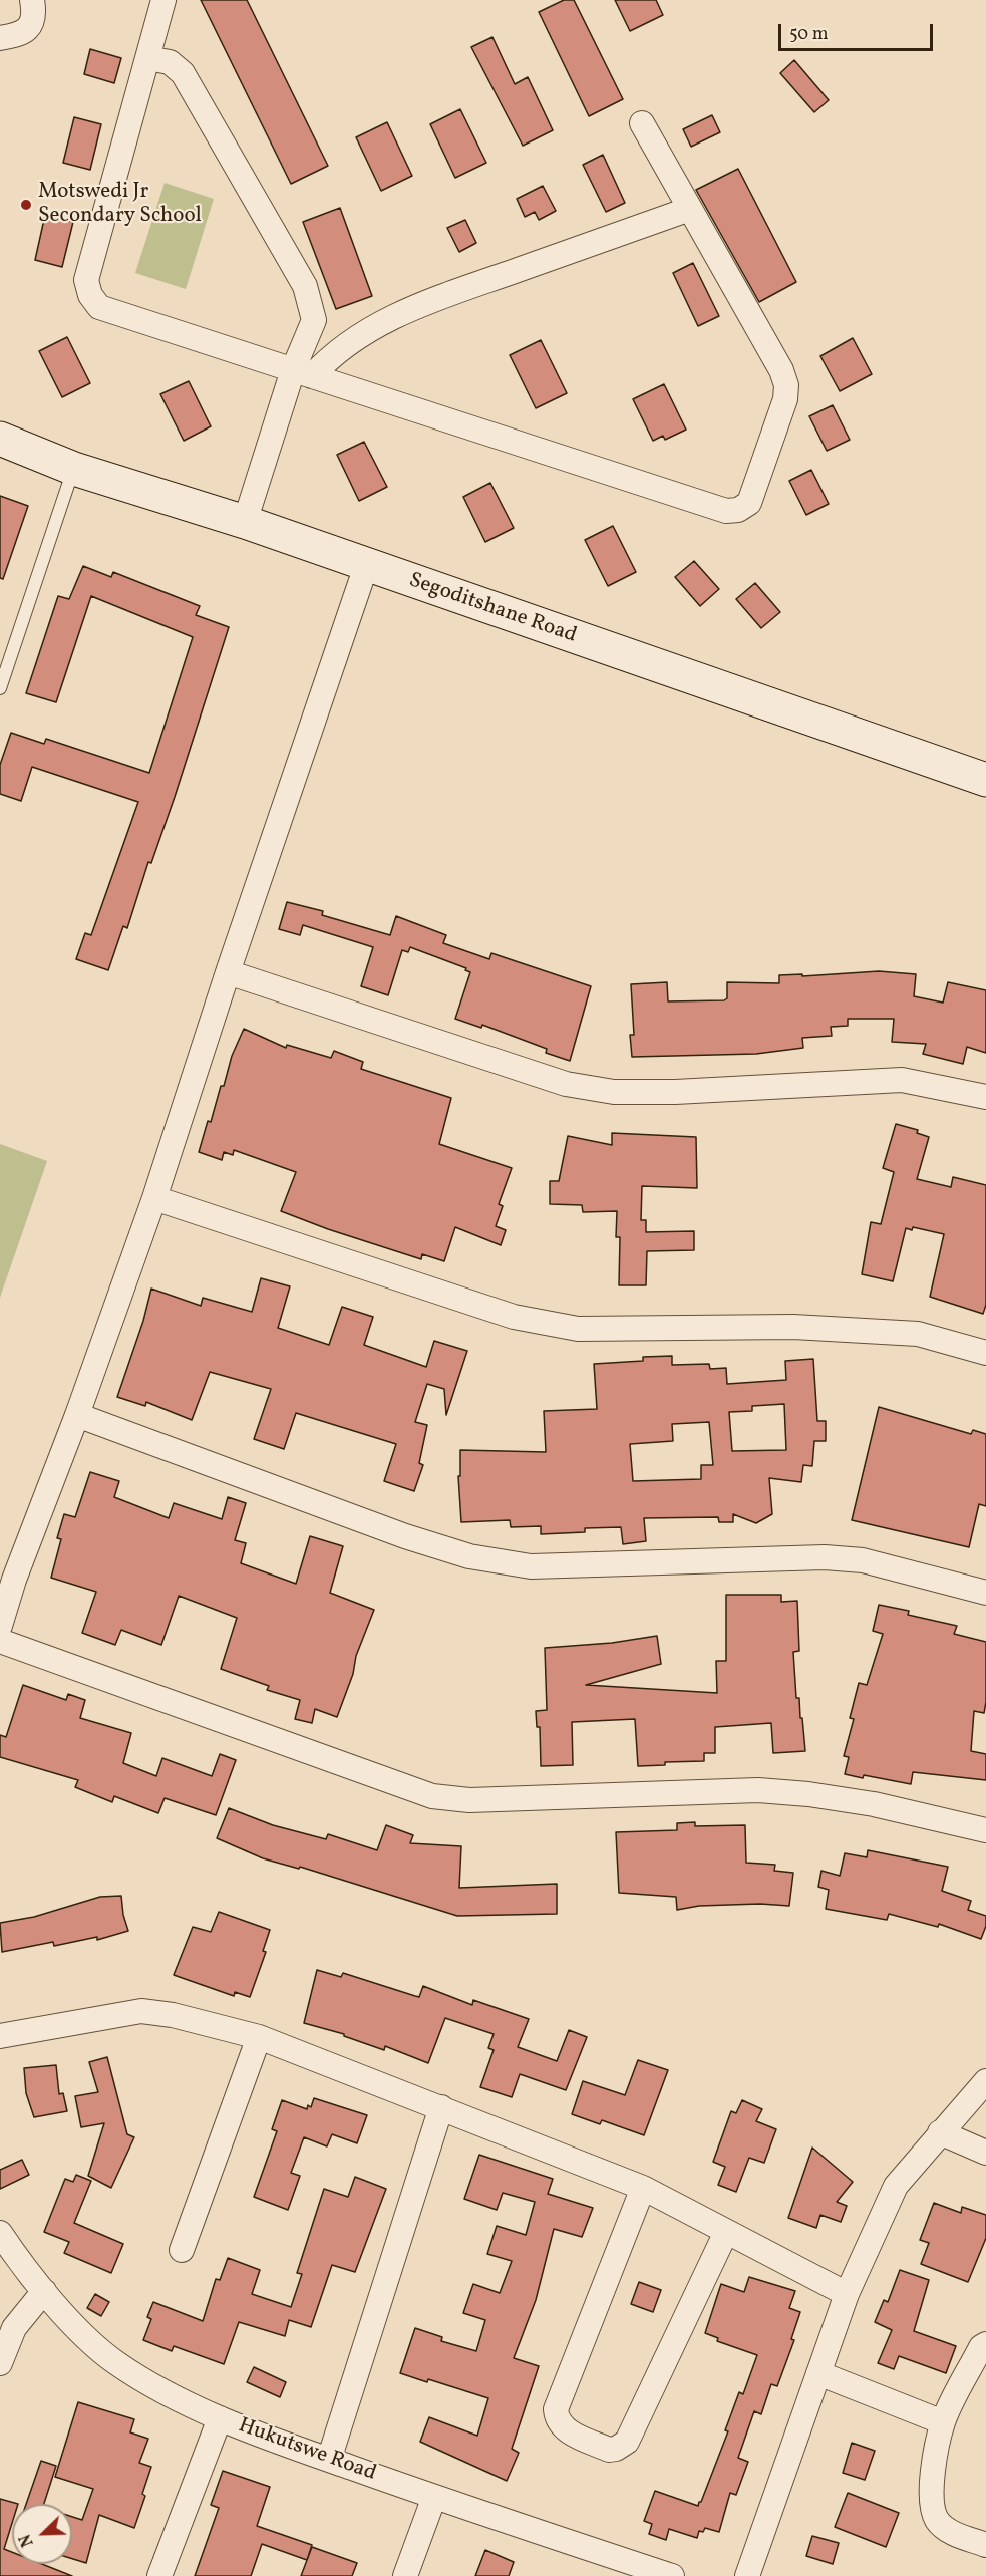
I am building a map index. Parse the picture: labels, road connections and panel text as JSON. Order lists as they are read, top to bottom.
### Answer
{
  "streets": {
    "street": ["Segoditshane Road", "Hukutswe Road"]
  },
  "places": ["Motswedi Jr Secondary School"],
  "scale_bar": "50 m",
  "north": "bottom left"
}
